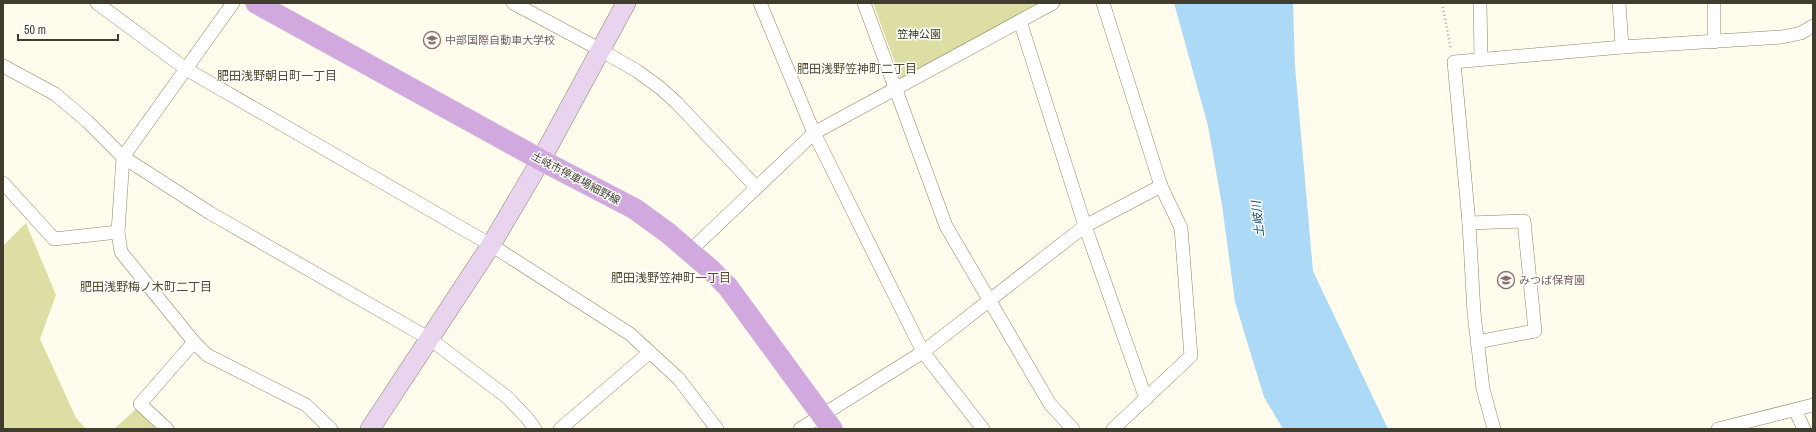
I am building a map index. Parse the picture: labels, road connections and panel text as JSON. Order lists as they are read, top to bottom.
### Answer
{
  "streets": {
    "main road": ["土岐市停車場細野線"]
  },
  "districts": [
    "肥田浅野笠神町二丁目",
    "肥田浅野朝日町一丁目",
    "肥田浅野笠神町一丁目",
    "肥田浅野梅ノ木町二丁目"
  ],
  "water": ["土岐川"],
  "parks": ["笠神公園"],
  "places": {
    "school or university": ["中部国際自動車大学校", "みつば保育園"]
  },
  "scale_bar": "50 m"
}
